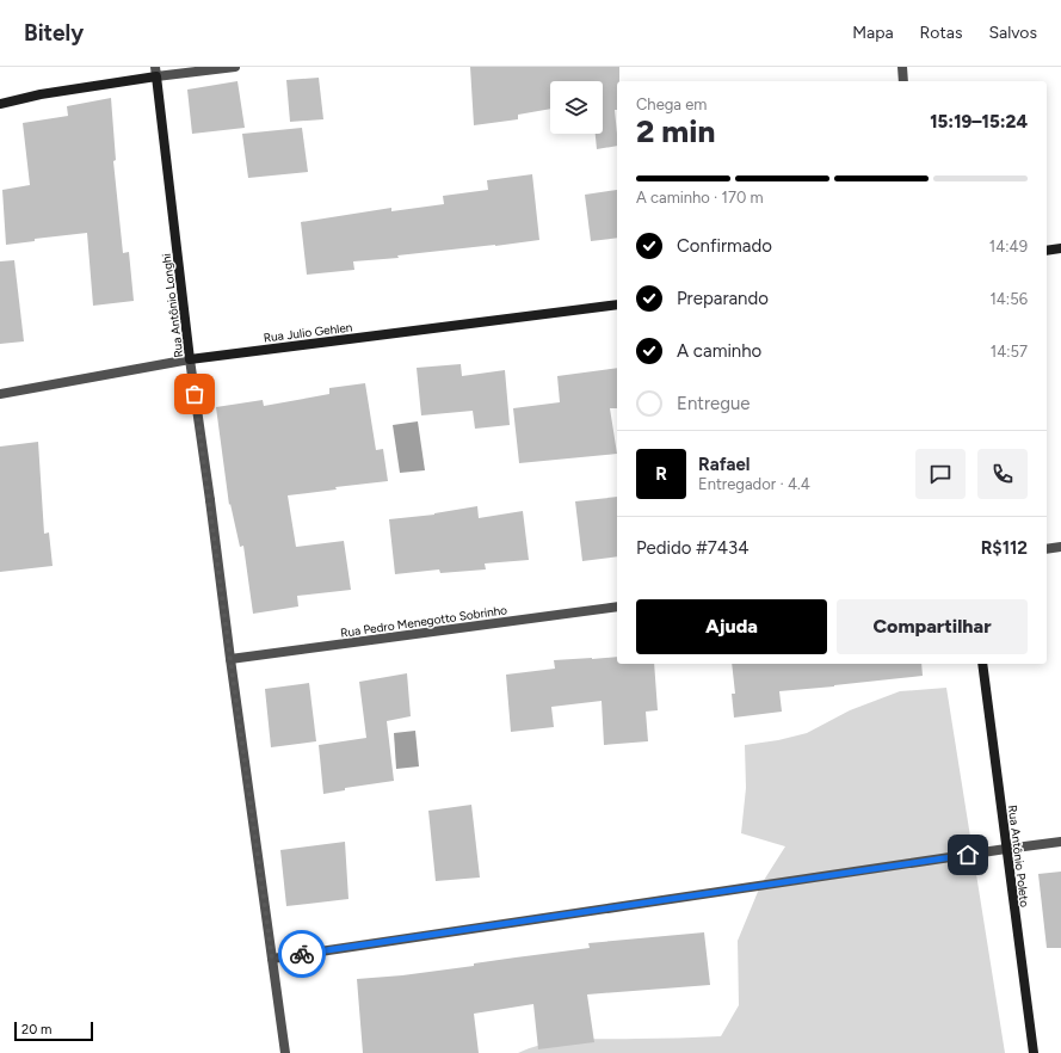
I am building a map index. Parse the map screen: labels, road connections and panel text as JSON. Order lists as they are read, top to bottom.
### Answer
{
  "streets": {
    "street": [
      "Rua Antônio Longhi",
      "Rua Julio Gehlen",
      "Rua Pedro Menegotto Sobrinho",
      "Rua Antônio Poleto"
    ]
  },
  "crossings": [
    ["Rua Antônio Longhi", "Rua Julio Gehlen"],
    ["Rua Antônio Longhi", "Rua Pedro Menegotto Sobrinho"]
  ],
  "scale_bar": "20 m",
  "page": {
    "header": "Bitely",
    "nav": ["Mapa", "Rotas", "Salvos"],
    "heading": ["2 min", "Chega em", "15:19–15:24"],
    "panel": [
      "Rafael",
      "Entregador · 4.4",
      "Pedido #7434",
      "R$112"
    ],
    "bar": "A caminho · 170 m",
    "list": [
      ["Confirmado", "14:49"],
      ["Preparando", "14:56"],
      ["A caminho", "14:57"],
      "Entregue"
    ],
    "round": "R",
    "buttons": ["Ajuda", "Compartilhar"],
    "scale": "20 m"
  }
}
